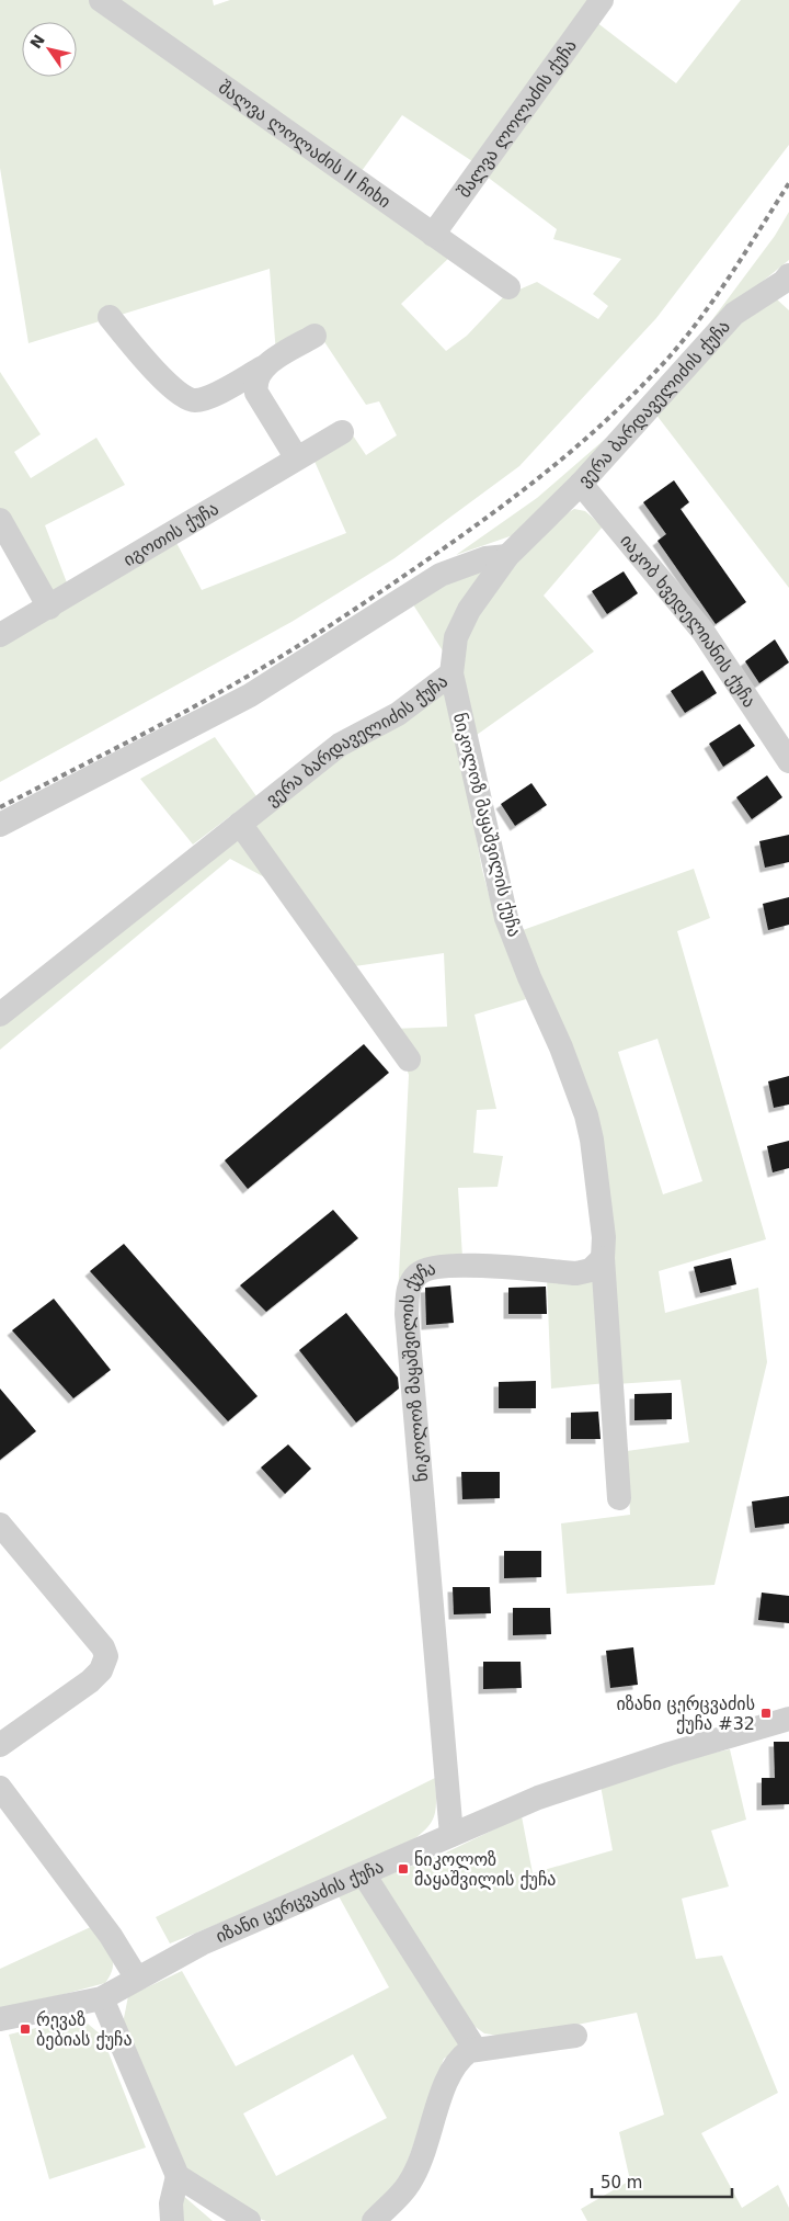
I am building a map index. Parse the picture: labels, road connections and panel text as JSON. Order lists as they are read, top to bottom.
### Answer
{
  "streets": {
    "street": [
      "შალვა ლოლაძის ქუჩა",
      "შალვა ლოლაძის II ჩიხი",
      "ვერა ბარდაველიძის ქუჩა",
      "იგოთის ქუჩა",
      "იაკობ ხვედელიანის ქუჩა",
      "ნიკოლოზ მაყაშვილის ქუჩა",
      "იზანი ცერცვაძის ქუჩა"
    ]
  },
  "crossings": [
    ["შალვა ლოლაძის ქუჩა", "შალვა ლოლაძის II ჩიხი"],
    ["ვერა ბარდაველიძის ქუჩა", "იაკობ ხვედელიანის ქუჩა"],
    ["ვერა ბარდაველიძის ქუჩა", "ნიკოლოზ მაყაშვილის ქუჩა"],
    ["ნიკოლოზ მაყაშვილის ქუჩა", "იზანი ცერცვაძის ქუჩა"]
  ],
  "places": {
    "transit": ["იზანი ცერცვაძის ქუჩა #32", "ნიკოლოზ მაყაშვილის ქუჩა", "რევაზ ბებიას ქუჩა"]
  },
  "scale_bar": "50 m",
  "north": "top left"
}
